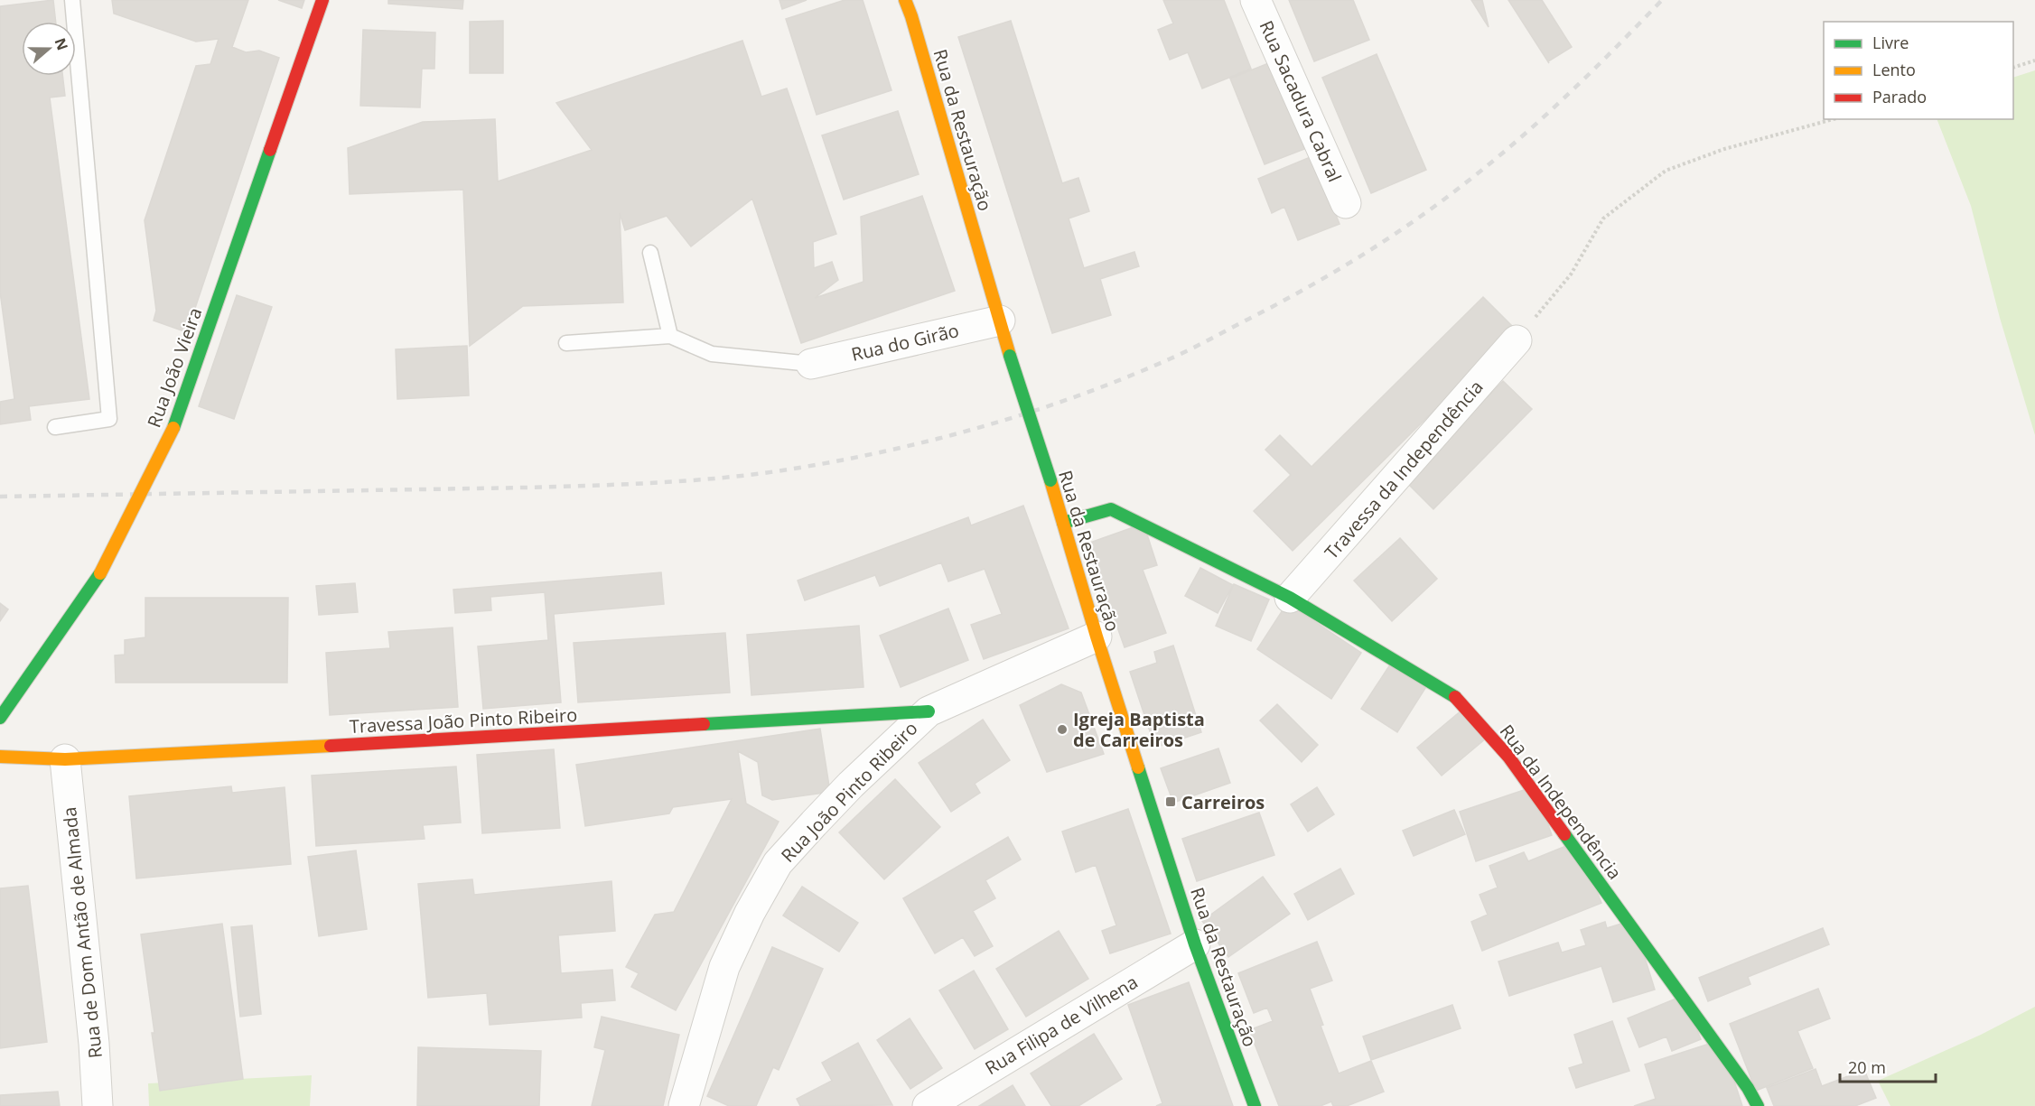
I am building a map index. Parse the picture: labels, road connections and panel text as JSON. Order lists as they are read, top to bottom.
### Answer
{
  "streets": {
    "street": [
      "Rua Sacadura Cabral",
      "Rua da Restauração",
      "Rua do Girão",
      "Rua João Vieira",
      "Travessa da Independência",
      "Travessa João Pinto Ribeiro",
      "Rua João Pinto Ribeiro",
      "Rua da Independência",
      "Rua de Dom Antão de Almada",
      "Rua Filipa de Vilhena"
    ]
  },
  "crossings": [
    ["Rua da Restauração", "Rua do Girão"],
    ["Rua da Restauração", "Rua João Pinto Ribeiro"],
    ["Rua da Restauração", "Rua da Independência"],
    ["Rua da Restauração", "Rua Filipa de Vilhena"],
    ["Travessa da Independência", "Rua da Independência"],
    ["Travessa João Pinto Ribeiro", "Rua João Pinto Ribeiro"],
    ["Travessa João Pinto Ribeiro", "Rua de Dom Antão de Almada"]
  ],
  "places": {
    "other": ["Igreja Baptista de Carreiros"],
    "transit": ["Carreiros"]
  },
  "legend": ["Livre", "Lento", "Parado"],
  "scale_bar": "20 m",
  "north": "right"
}
